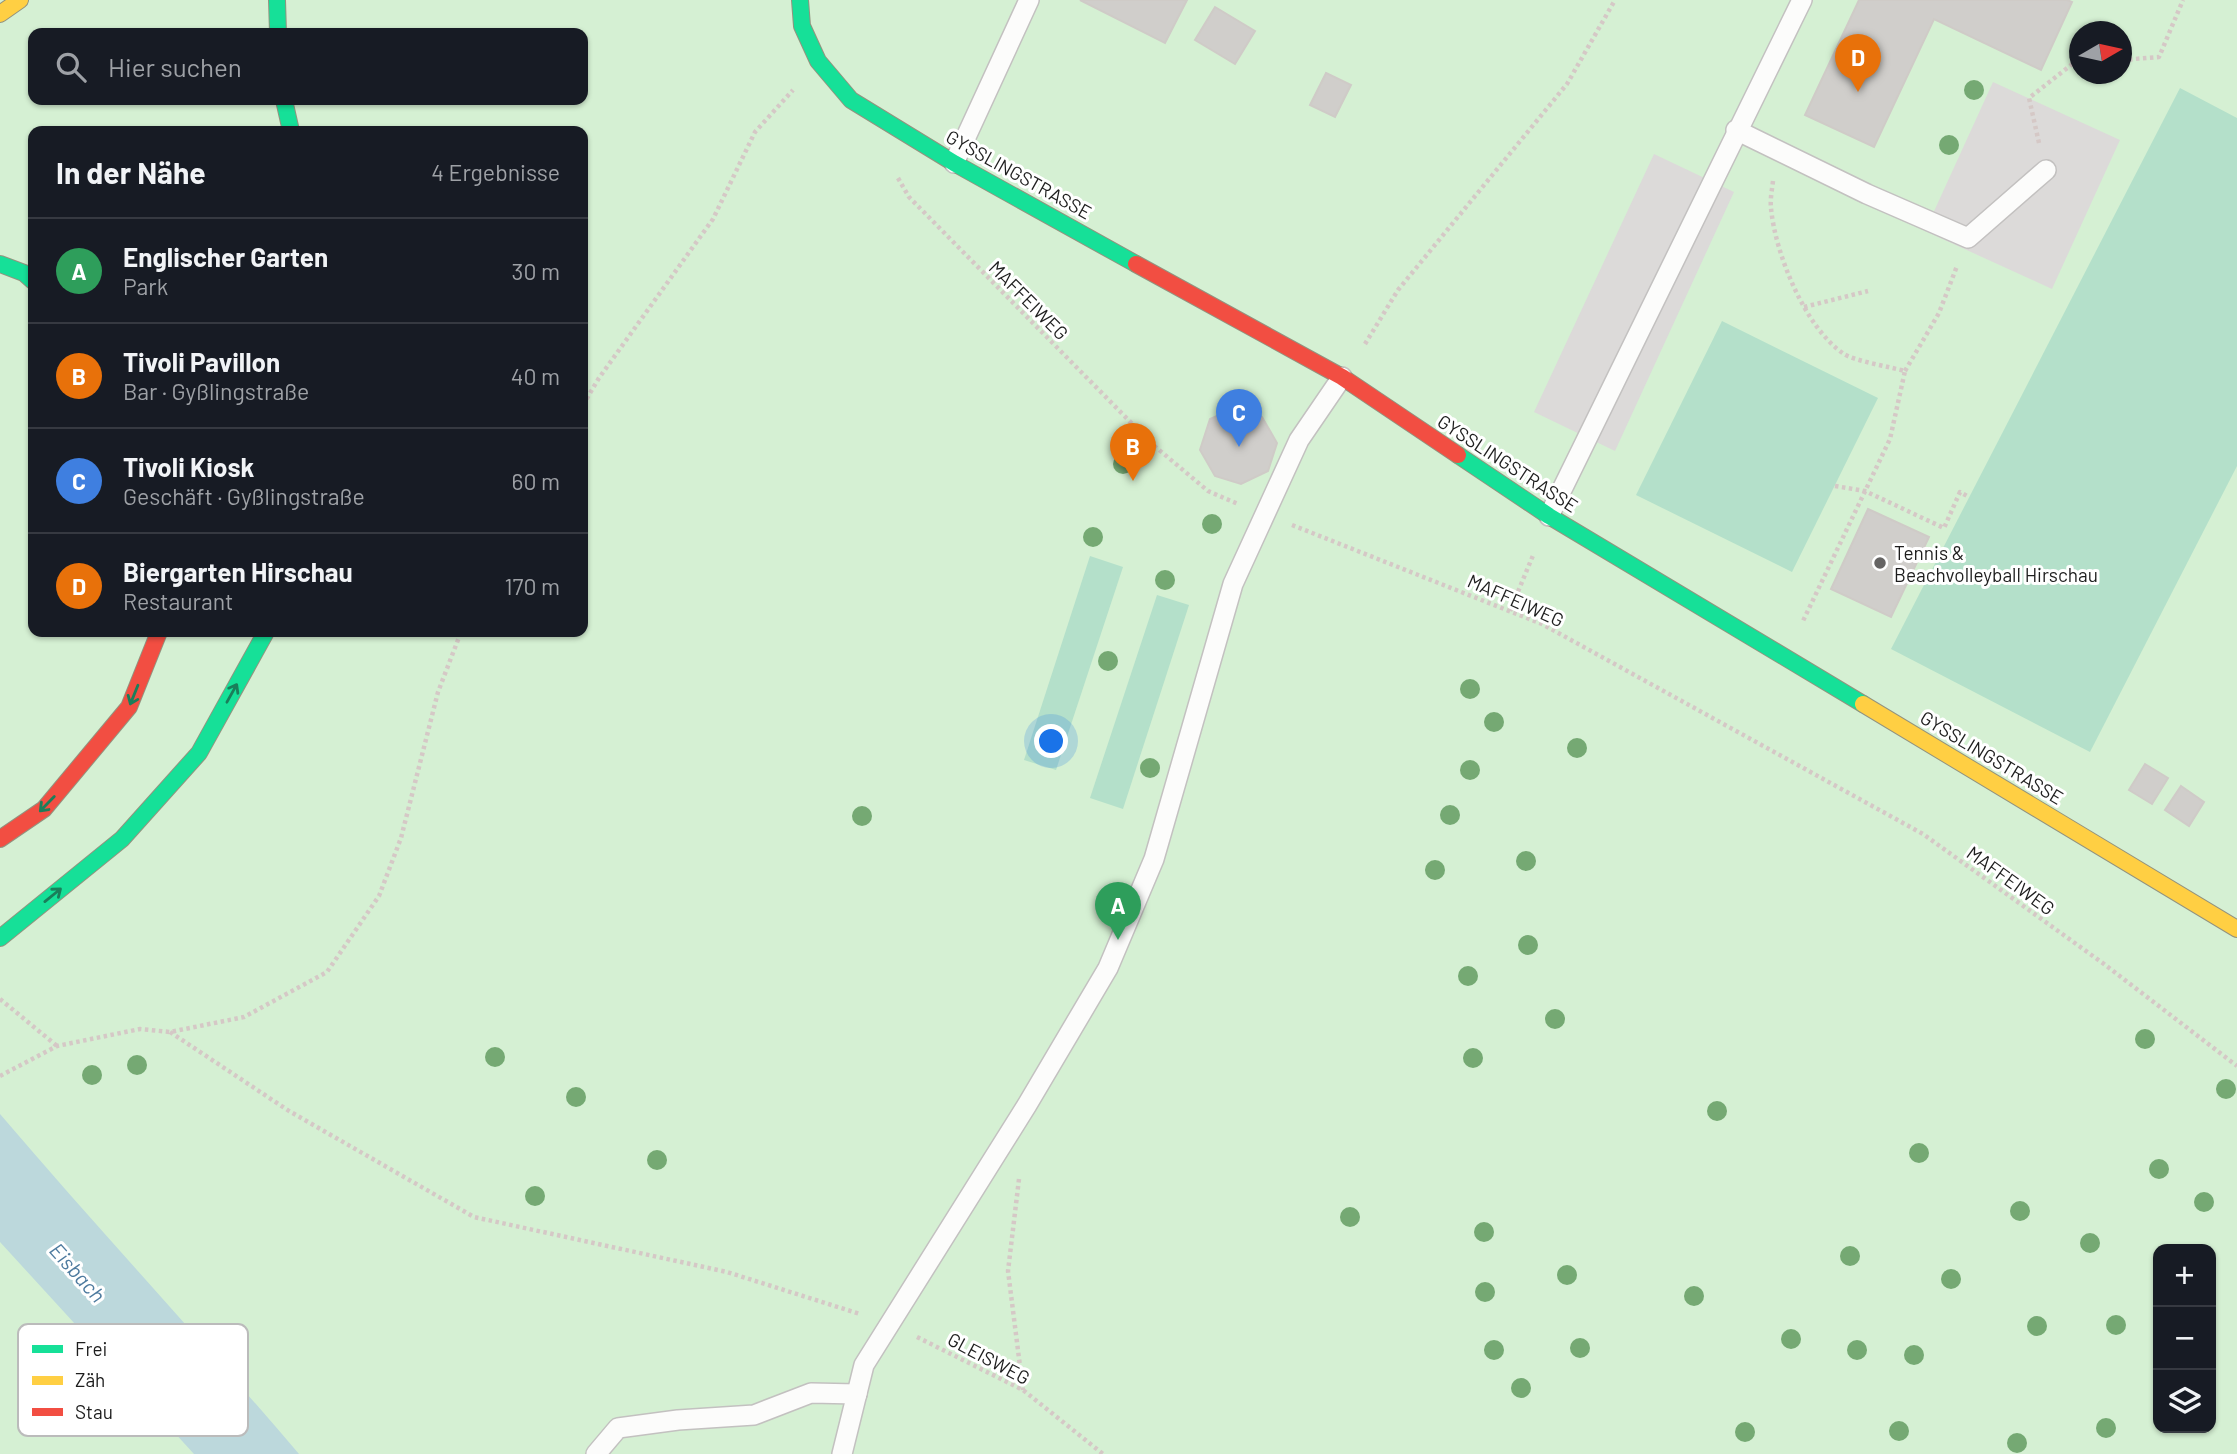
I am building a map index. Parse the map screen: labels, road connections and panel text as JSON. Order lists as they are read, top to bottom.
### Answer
{
  "streets": {
    "main road": ["GYSSLINGSTRASSE"],
    "path": ["MAFFEIWEG", "GLEISWEG"]
  },
  "water": ["Eisbach"],
  "places": ["Tennis & Beachvolleyball Hirschau"],
  "legend": ["Frei", "Zäh", "Stau"],
  "north": "right",
  "page": {
    "search": "Hier suchen",
    "pins": [
      "D",
      "C",
      "B",
      "A"
    ],
    "heading": ["In der Nähe", "4 Ergebnisse"],
    "list": [
      {
        "mark": "A",
        "name": "Englischer Garten",
        "note": "Park",
        "value": "30 m"
      },
      {
        "mark": "B",
        "name": "Tivoli Pavillon",
        "note": "Bar · Gyßlingstraße",
        "value": "40 m"
      },
      {
        "mark": "C",
        "name": "Tivoli Kiosk",
        "note": "Geschäft · Gyßlingstraße",
        "value": "60 m"
      },
      {
        "mark": "D",
        "name": "Biergarten Hirschau",
        "note": "Restaurant",
        "value": "170 m"
      }
    ],
    "map_buttons": ["+", "−"]
  }
}
